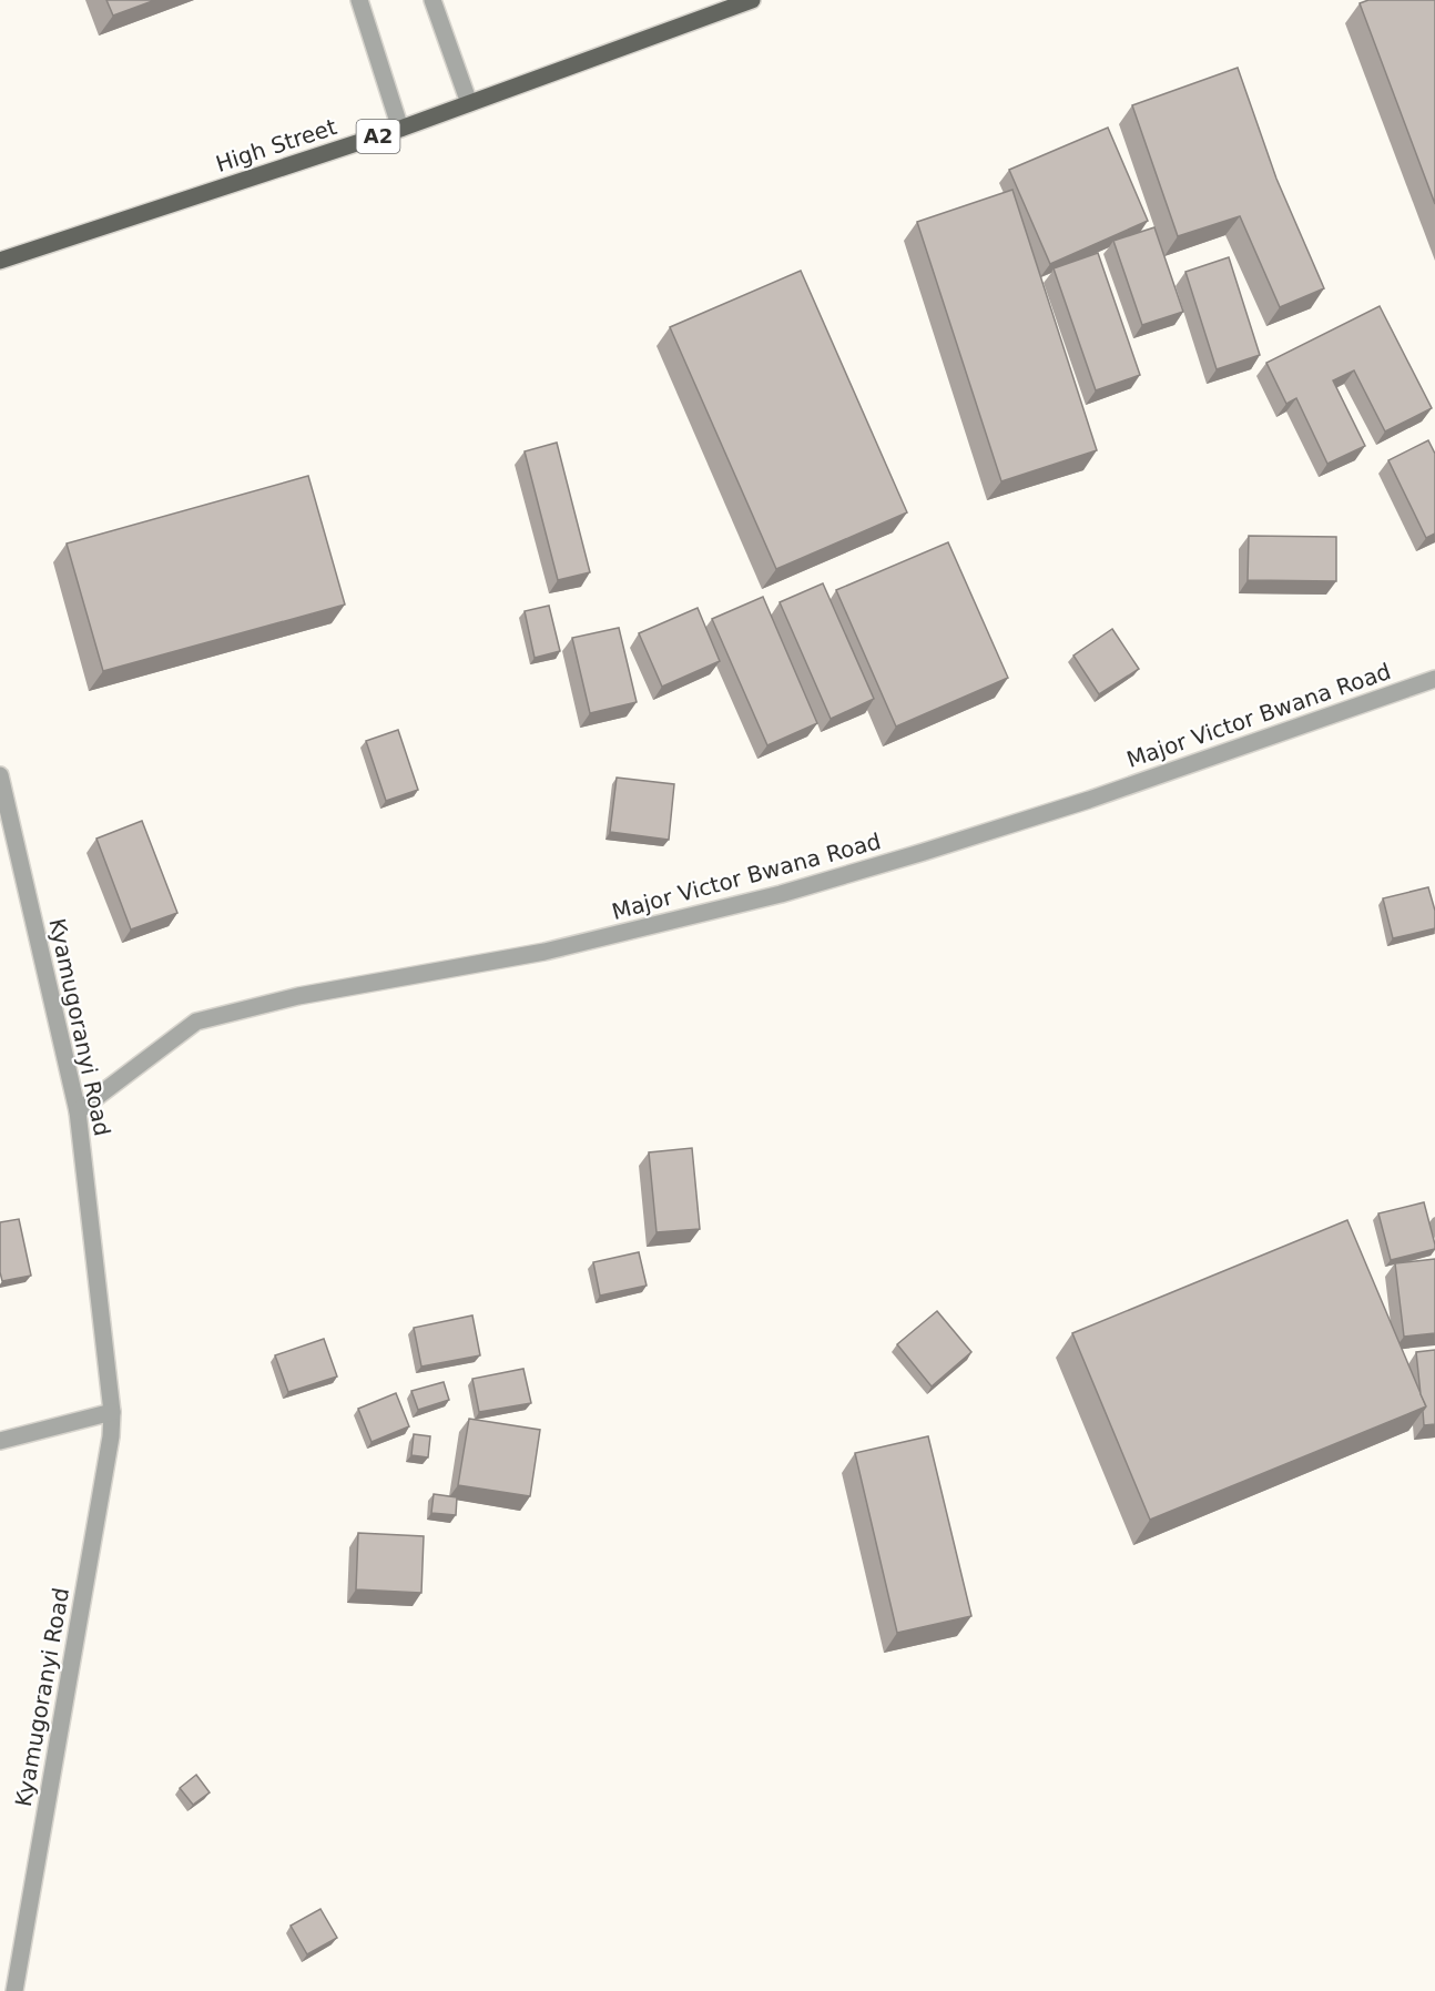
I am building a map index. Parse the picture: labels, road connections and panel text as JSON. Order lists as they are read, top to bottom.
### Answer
{
  "streets": {
    "main road": ["A2", "High Street"],
    "street": ["Major Victor Bwana Road", "Kyamugoranyi Road"]
  },
  "crossings": [
    ["Major Victor Bwana Road", "Kyamugoranyi Road"]
  ]
}
